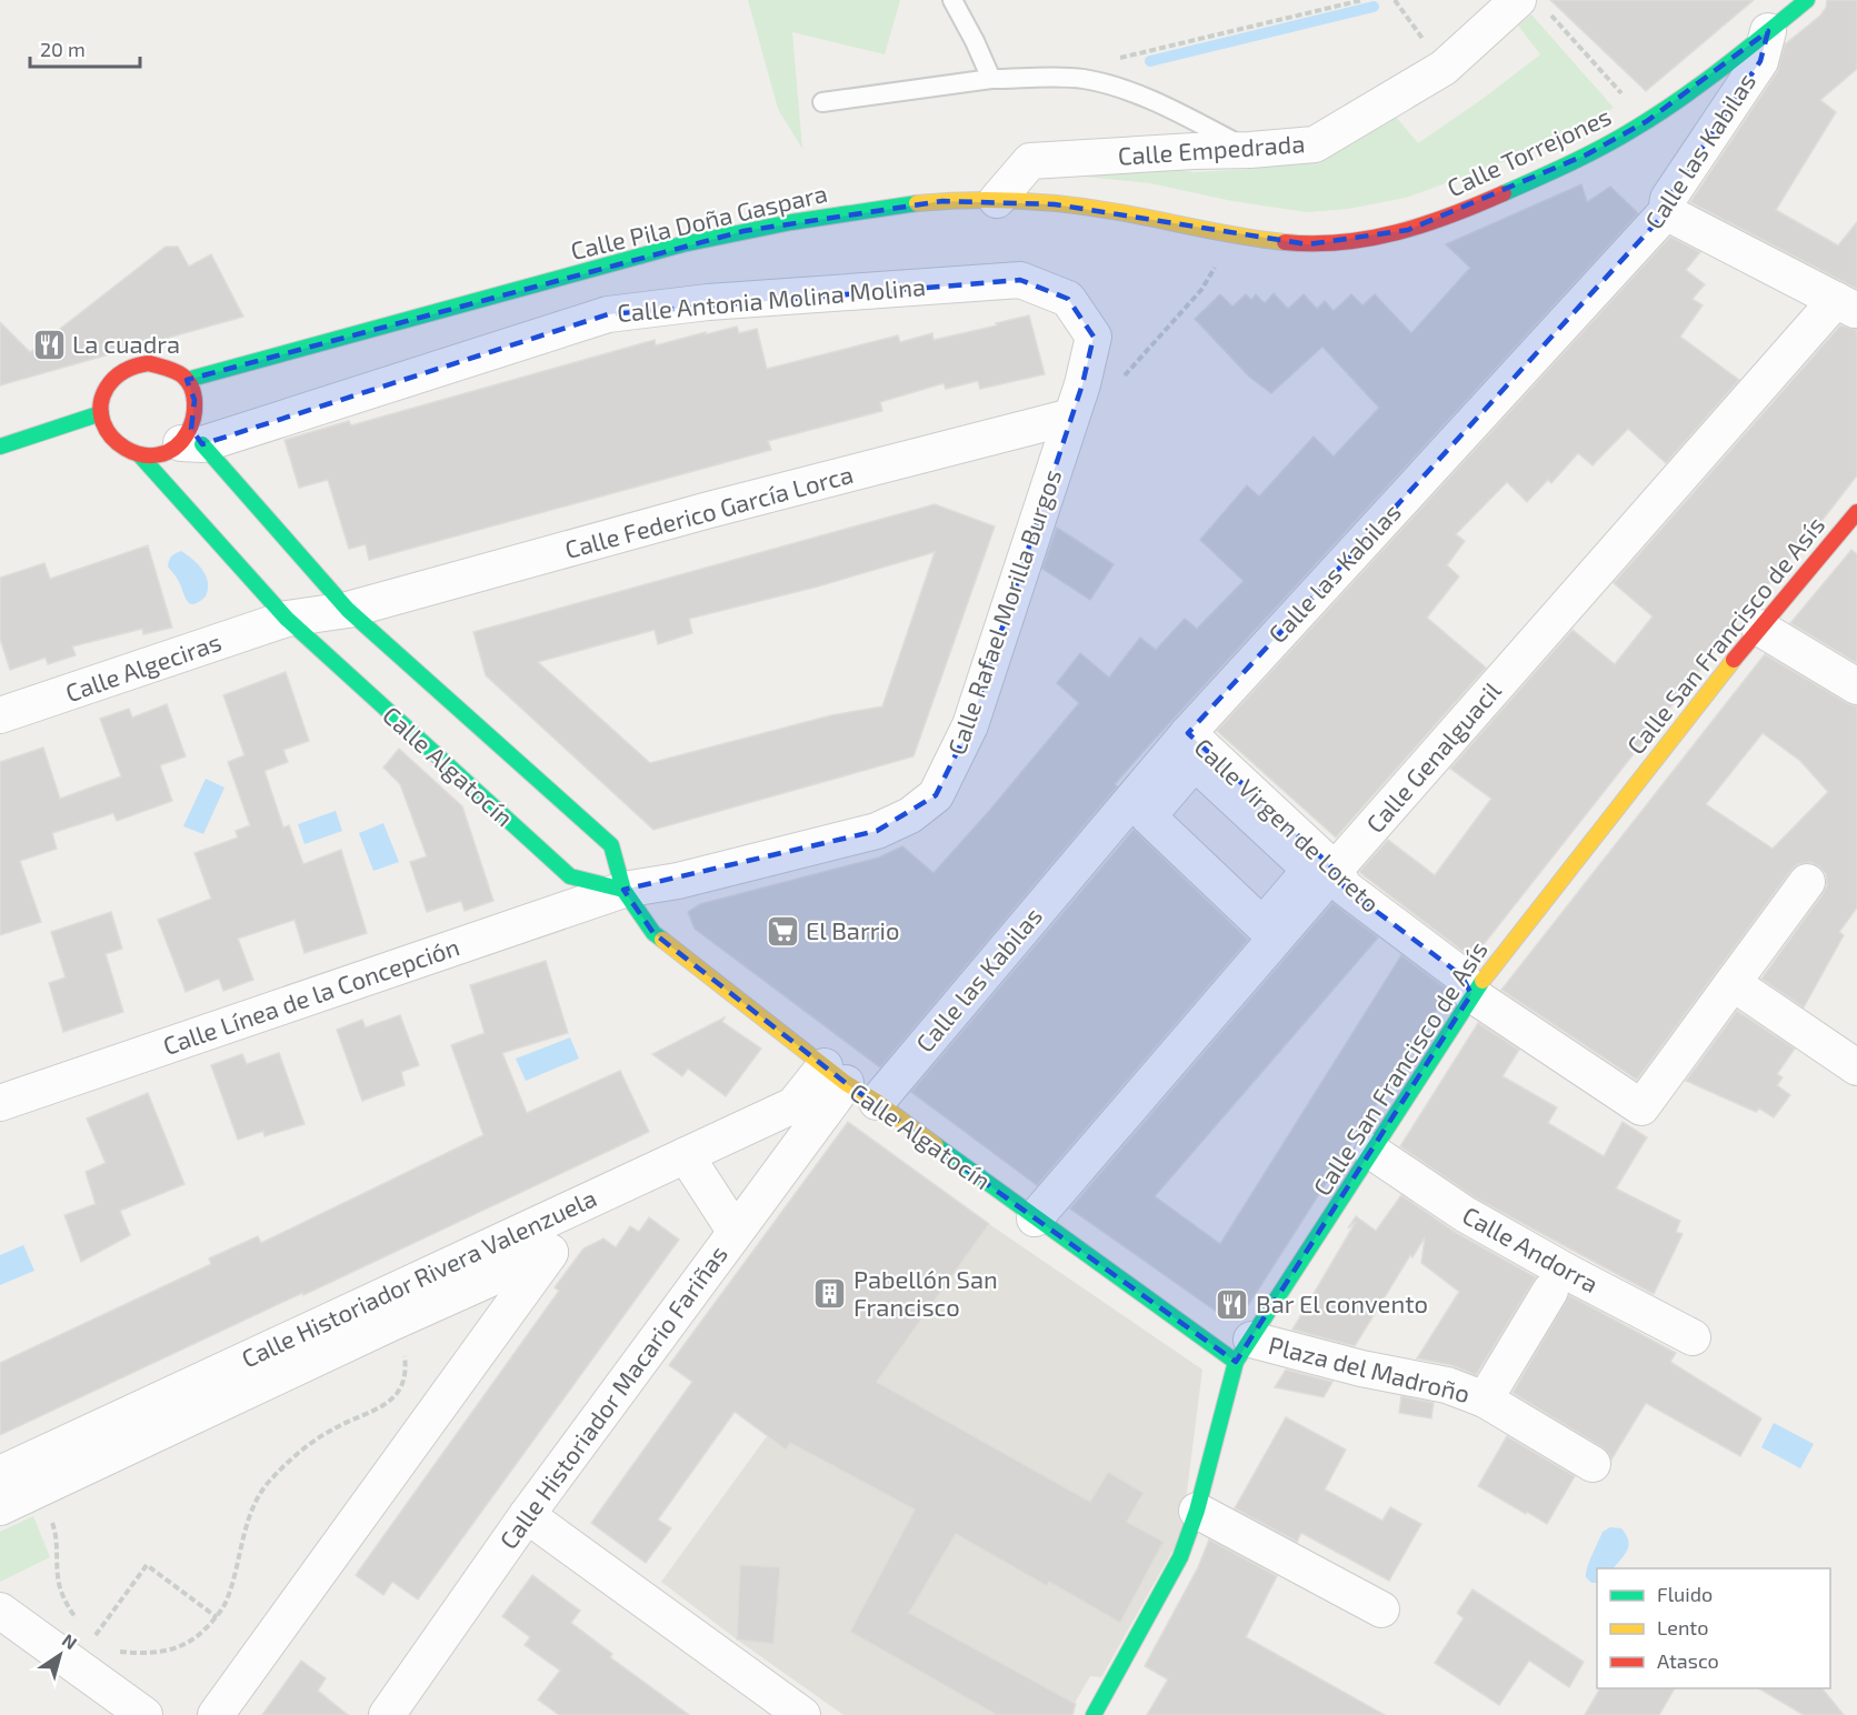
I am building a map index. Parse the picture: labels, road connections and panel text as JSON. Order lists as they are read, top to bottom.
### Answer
{
  "streets": {
    "street": [
      "Calle Empedrada",
      "Calle las Kabilas",
      "Calle Torrejones",
      "Calle Pila Doña Gaspara",
      "Calle Antonia Molina Molina",
      "Calle Federico García Lorca",
      "Calle Rafael Morilla Burgos",
      "Calle San Francisco de Asís",
      "Calle Algeciras",
      "Calle Genalguacil",
      "Calle Algatocín",
      "Calle Virgen de Loreto",
      "Calle Línea de la Concepción",
      "Calle Andorra",
      "Calle Historiador Rivera Valenzuela",
      "Plaza del Madroño",
      "Calle Historiador Macario Fariñas"
    ]
  },
  "crossings": [
    ["Calle Empedrada", "Calle Pila Doña Gaspara"],
    ["Calle las Kabilas", "Calle Torrejones"],
    ["Calle las Kabilas", "Calle Algatocín"],
    ["Calle las Kabilas", "Calle Virgen de Loreto"],
    ["Calle Torrejones", "Calle Pila Doña Gaspara"],
    ["Calle Pila Doña Gaspara", "Calle Antonia Molina Molina"],
    ["Calle Pila Doña Gaspara", "Calle Algatocín"],
    ["Calle Antonia Molina Molina", "Calle Federico García Lorca"],
    ["Calle Antonia Molina Molina", "Calle Rafael Morilla Burgos"],
    ["Calle Antonia Molina Molina", "Calle Algatocín"],
    ["Calle Federico García Lorca", "Calle Rafael Morilla Burgos"],
    ["Calle Federico García Lorca", "Calle Algatocín"],
    ["Calle Rafael Morilla Burgos", "Calle Algatocín"],
    ["Calle Rafael Morilla Burgos", "Calle Línea de la Concepción"],
    ["Calle San Francisco de Asís", "Calle Algatocín"],
    ["Calle San Francisco de Asís", "Calle Virgen de Loreto"],
    ["Calle San Francisco de Asís", "Calle Andorra"],
    ["Calle San Francisco de Asís", "Plaza del Madroño"],
    ["Calle Algeciras", "Calle Algatocín"],
    ["Calle Genalguacil", "Calle Algatocín"],
    ["Calle Genalguacil", "Calle Virgen de Loreto"],
    ["Calle Algatocín", "Calle Línea de la Concepción"],
    ["Calle Algatocín", "Calle Historiador Rivera Valenzuela"],
    ["Calle Algatocín", "Plaza del Madroño"],
    ["Calle Algatocín", "Calle Historiador Macario Fariñas"],
    ["Calle Historiador Rivera Valenzuela", "Calle Historiador Macario Fariñas"]
  ],
  "places": {
    "restaurant": ["La cuadra", "Bar El convento"],
    "supermarket": ["El Barrio"],
    "building": ["Pabellón San Francisco"]
  },
  "legend": ["Fluido", "Lento", "Atasco"],
  "scale_bar": "20 m",
  "north": "top right"
}
